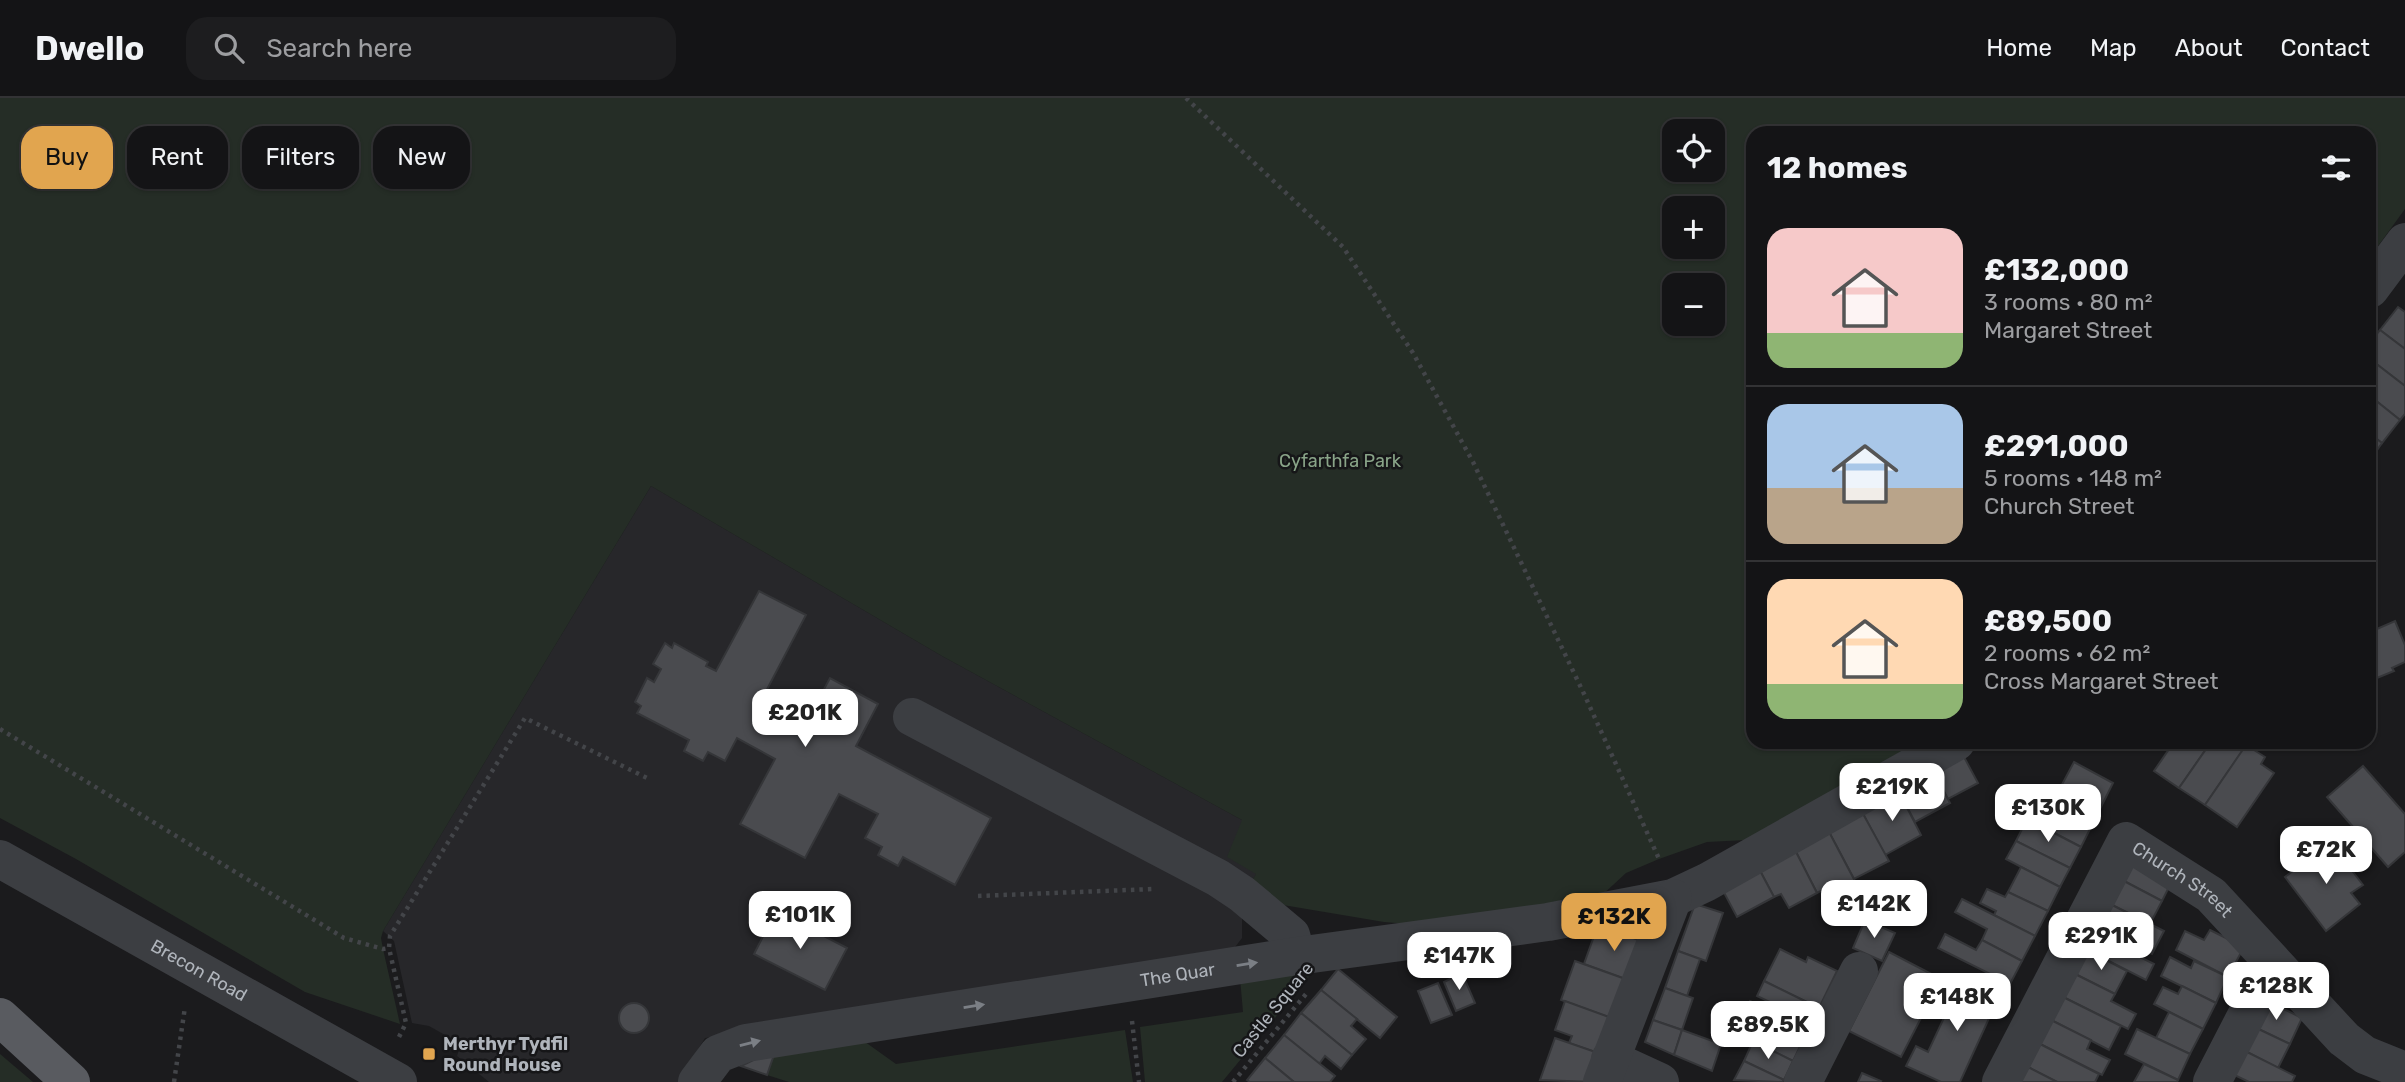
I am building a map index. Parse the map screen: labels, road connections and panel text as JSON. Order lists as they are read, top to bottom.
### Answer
{
  "streets": {
    "street": ["Church Street", "Brecon Road", "The Quar"],
    "path": ["Castle Square"]
  },
  "crossings": [
    ["The Quar", "Castle Square"]
  ],
  "one_way": ["The Quar"],
  "parks": ["Cyfarthfa Park"],
  "places": {
    "transit": ["Merthyr Tydfil Round House"]
  },
  "page": {
    "header": "Dwello",
    "search": "Search here",
    "nav": [
      "Home",
      "Map",
      "About",
      "Contact"
    ],
    "map_buttons": ["+", "−"],
    "chip": [
      "Buy",
      "Rent",
      "Filters",
      "New"
    ],
    "heading": "12 homes",
    "list": [
      {
        "name": "£132,000",
        "note": "3 rooms · 80 m² · Margaret Street"
      },
      {
        "name": "£291,000",
        "note": "5 rooms · 148 m² · Church Street"
      },
      {
        "name": "£89,500",
        "note": "2 rooms · 62 m² · Cross Margaret Street"
      }
    ],
    "price": [
      "£201K",
      "£219K",
      "£130K",
      "£72K",
      "£142K",
      "£101K",
      "£132K",
      "£291K",
      "£147K",
      "£128K",
      "£148K",
      "£89.5K"
    ]
  }
}
